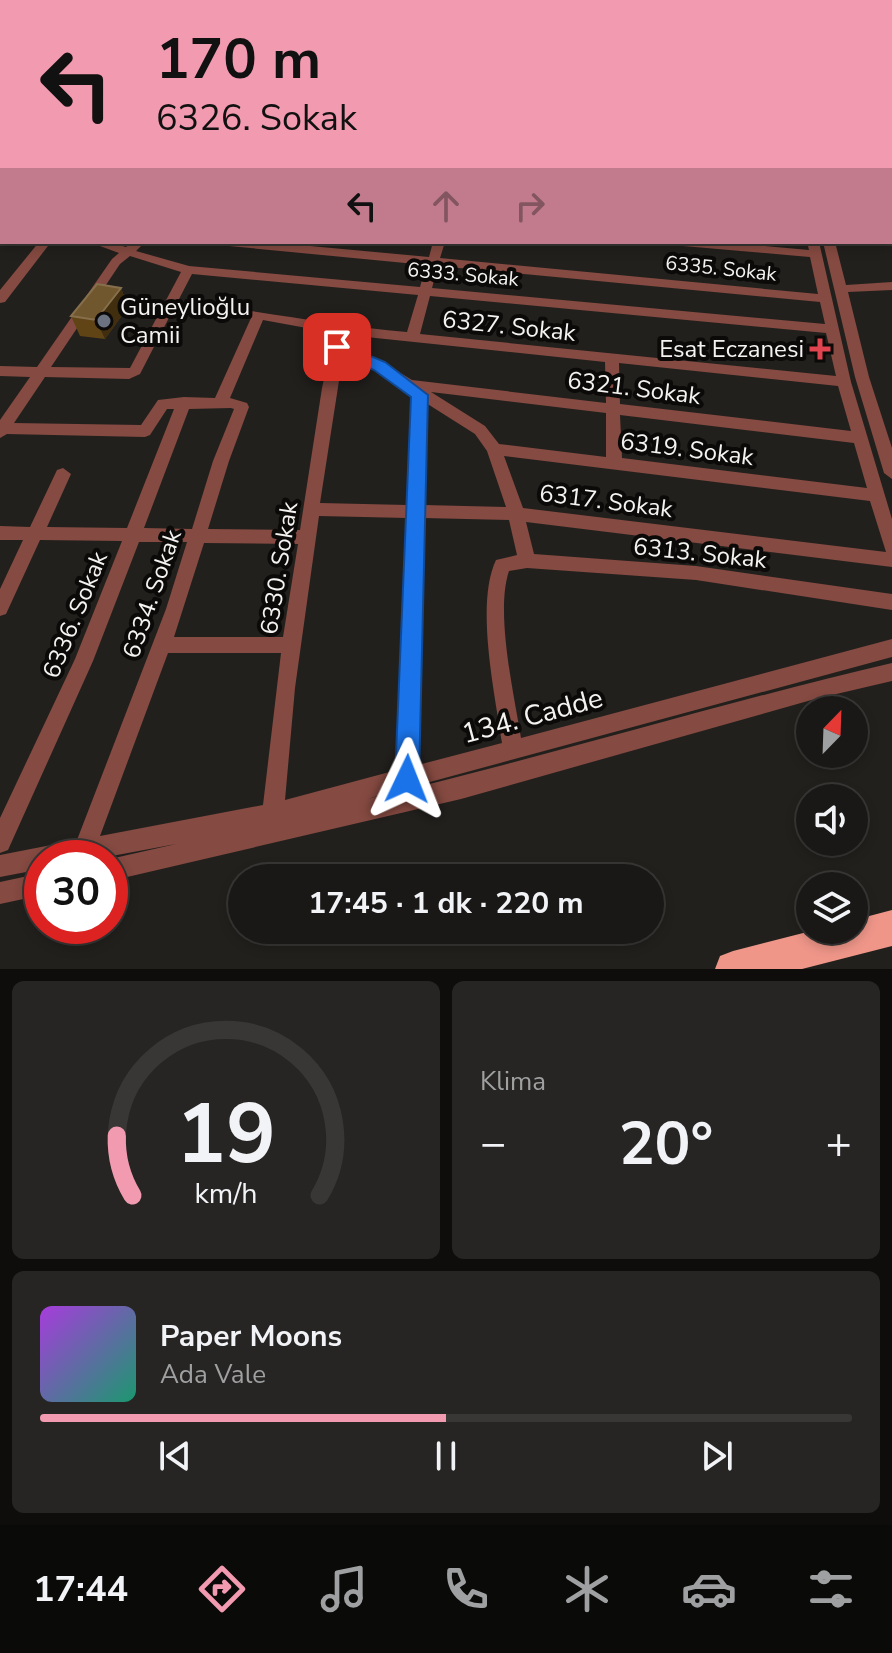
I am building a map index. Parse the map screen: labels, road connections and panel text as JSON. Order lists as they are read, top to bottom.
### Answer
{
  "streets": {
    "street": [
      "6335. Sokak",
      "6333. Sokak",
      "6327. Sokak",
      "6321. Sokak",
      "6319. Sokak",
      "6317. Sokak",
      "6313. Sokak",
      "6330. Sokak",
      "6334. Sokak",
      "6336. Sokak",
      "134. Cadde"
    ]
  },
  "crossings": [
    ["6327. Sokak", "6330. Sokak"],
    ["6317. Sokak", "6330. Sokak"],
    ["6313. Sokak", "134. Cadde"],
    ["6330. Sokak", "134. Cadde"]
  ],
  "places": {
    "other": ["Güneylioğlu Camii"],
    "health": ["Esat Eczanesi"]
  },
  "north": "top right",
  "page": {
    "turn": ["170 m", "6326. Sokak"],
    "limit": "30",
    "trip": "17:45 · 1 dk · 220 m",
    "tile": "Klima",
    "heat": ["−", "20°", "+"],
    "song": ["Paper Moons", "Ada Vale"],
    "tabs": "17:44",
    "gauge": ["19", "km/h"]
  }
}
